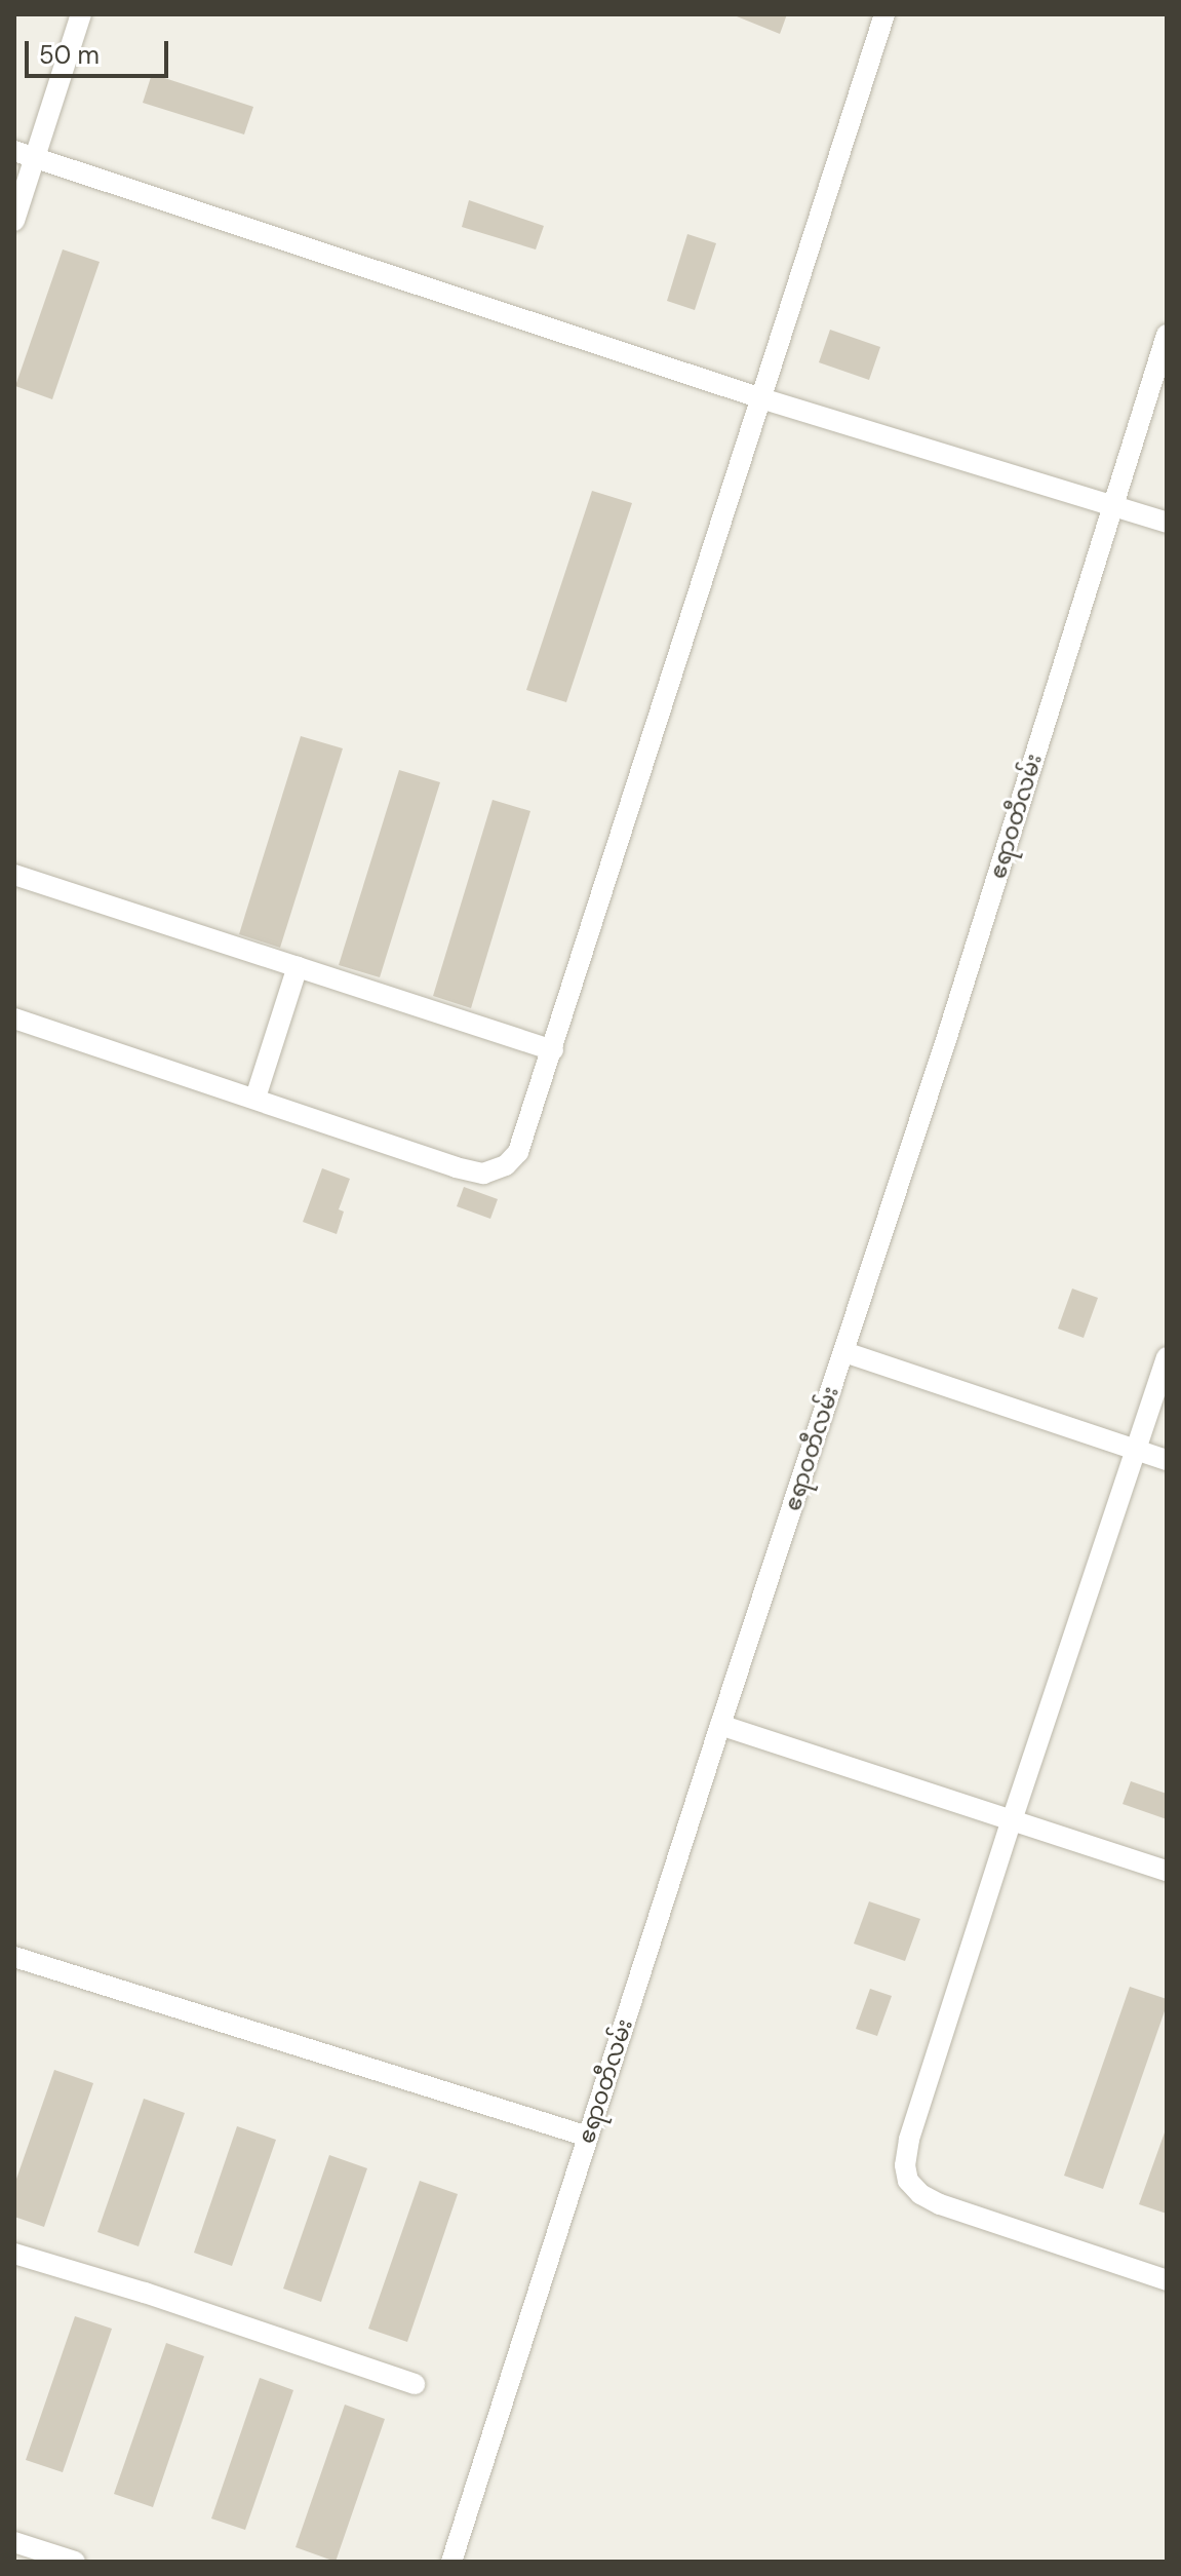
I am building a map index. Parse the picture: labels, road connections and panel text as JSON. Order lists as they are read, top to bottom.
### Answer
{
  "streets": {
    "street": ["ဧရာဝတီလမ်း"]
  },
  "scale_bar": "50 m"
}
